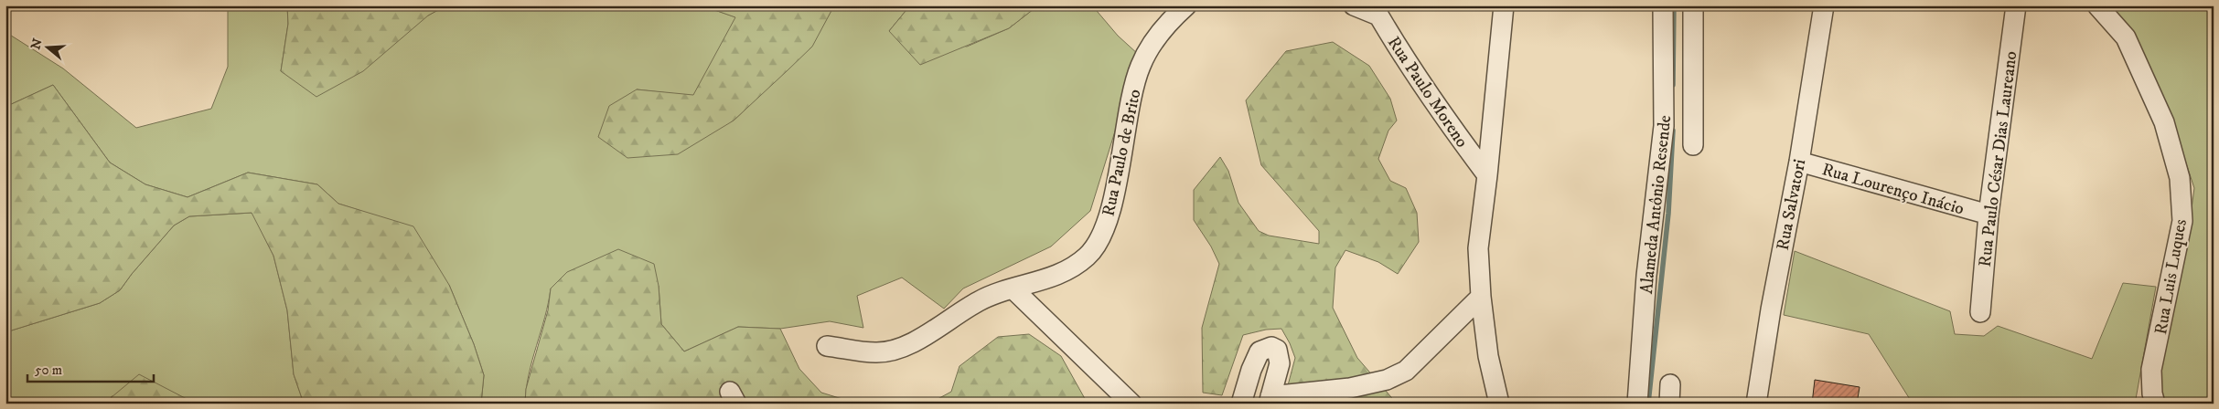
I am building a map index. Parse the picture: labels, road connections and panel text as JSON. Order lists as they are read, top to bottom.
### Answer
{
  "streets": {
    "street": [
      "Rua Paulo Moreno",
      "Rua Paulo de Brito",
      "Rua Paulo César Dias Laureano",
      "Rua Lourenço Inácio",
      "Alameda Antônio Resende",
      "Rua Salvatori",
      "Rua Luis Luques"
    ]
  },
  "crossings": [
    ["Rua Paulo César Dias Laureano", "Rua Lourenço Inácio"],
    ["Rua Lourenço Inácio", "Rua Salvatori"]
  ],
  "scale_bar": "50 m",
  "north": "left"
}
